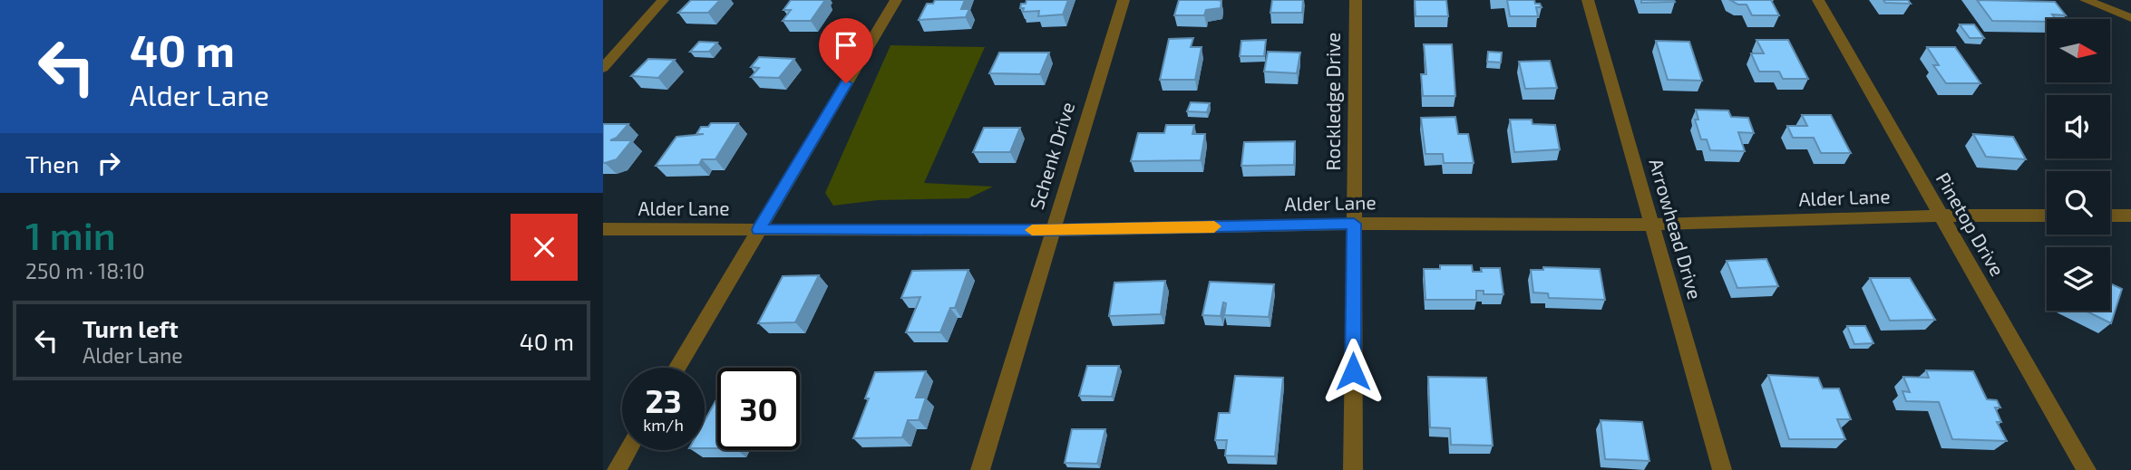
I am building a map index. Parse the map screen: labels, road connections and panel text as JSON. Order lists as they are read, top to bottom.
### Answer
{
  "streets": {
    "street": [
      "Rockledge Drive",
      "Schenk Drive",
      "Alder Lane",
      "Pinetop Drive",
      "Arrowhead Drive"
    ]
  },
  "crossings": [
    ["Rockledge Drive", "Alder Lane"],
    ["Schenk Drive", "Alder Lane"],
    ["Alder Lane", "Pinetop Drive"],
    ["Alder Lane", "Arrowhead Drive"]
  ],
  "north": "right",
  "page": {
    "turn": ["40 m", "Alder Lane"],
    "then": "Then",
    "heading": ["1 min", "250 m · 18:10"],
    "list": [
      {
        "name": "Turn left",
        "note": "Alder Lane",
        "value": "40 m"
      }
    ],
    "speed": "23 km/h",
    "limit": "30"
  }
}
